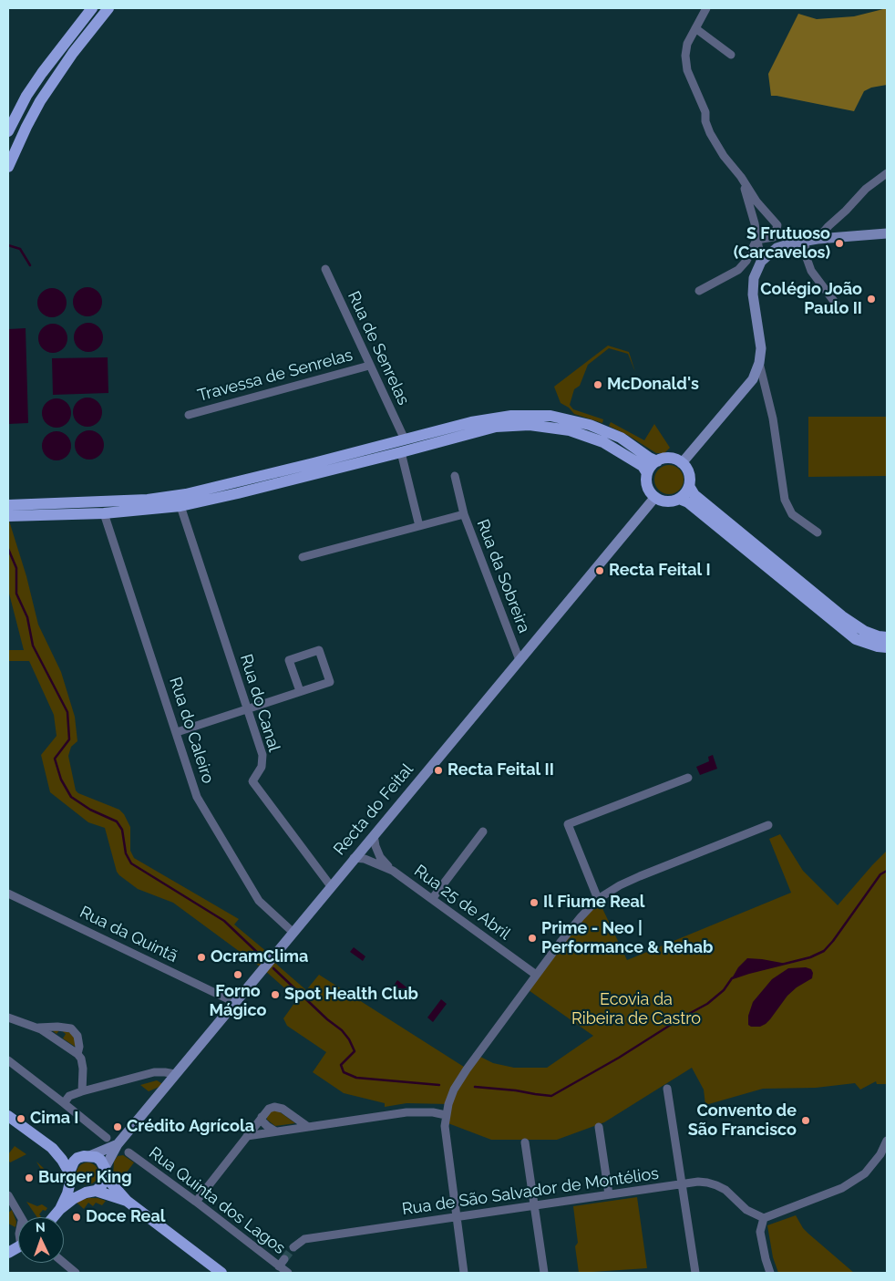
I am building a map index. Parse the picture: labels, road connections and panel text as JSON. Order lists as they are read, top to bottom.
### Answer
{
  "streets": {
    "main road": ["Recta do Feital"],
    "street": [
      "Rua de Senrelas",
      "Travessa de Senrelas",
      "Rua da Sobreira",
      "Rua do Canal",
      "Rua do Caleiro",
      "Rua 25 de Abril",
      "Rua da Quintã",
      "Rua de São Salvador de Montélios",
      "Rua Quinta dos Lagos"
    ]
  },
  "crossings": [
    ["Rua de Senrelas", "Travessa de Senrelas"],
    ["Rua da Sobreira", "Recta do Feital"],
    ["Rua do Canal", "Recta do Feital"],
    ["Rua do Caleiro", "Recta do Feital"],
    ["Recta do Feital", "Rua 25 de Abril"],
    ["Recta do Feital", "Rua da Quintã"]
  ],
  "parks": ["Ecovia da Ribeira de Castro"],
  "places": [
    "S Frutuoso (Carcavelos)",
    "Colégio João Paulo II",
    "McDonald's",
    "Recta Feital I",
    "Recta Feital II",
    "Il Fiume Real",
    "Prime - Neo | Performance & Rehab",
    "OcramClima",
    "Forno Mágico",
    "Spot Health Club",
    "Cima I",
    "Convento de São Francisco",
    "Crédito Agrícola",
    "Burger King",
    "Doce Real"
  ],
  "north": "top"
}
